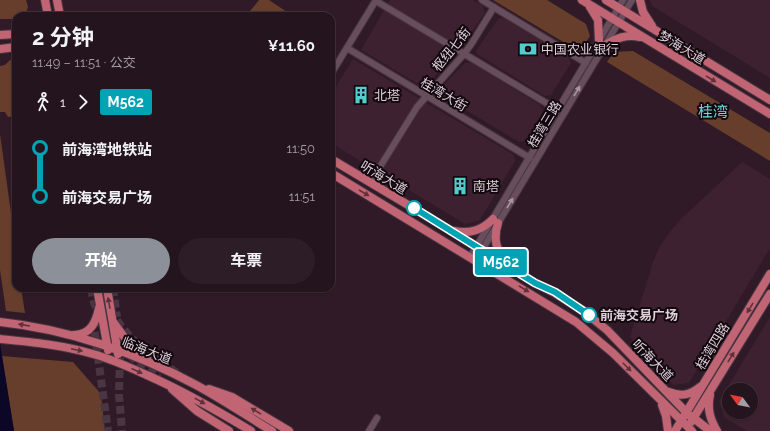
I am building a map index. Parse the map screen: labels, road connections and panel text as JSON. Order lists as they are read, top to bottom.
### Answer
{
  "streets": {
    "main road": [
      "梦海大道",
      "听海大道",
      "桂湾四路",
      "临海大道"
    ],
    "street": ["枢纽七街", "桂湾大街", "桂湾三路"]
  },
  "crossings": [
    ["梦海大道", "桂湾三路"],
    ["枢纽七街", "桂湾大街"],
    ["枢纽七街", "听海大道"],
    ["桂湾大街", "桂湾三路"],
    ["桂湾三路", "听海大道"],
    ["听海大道", "桂湾四路"]
  ],
  "districts": ["桂湾"],
  "places": {
    "bank": ["中国农业银行"],
    "building": ["北塔", "南塔"],
    "other": ["前海交易广场"]
  },
  "lines": ["bus line M562"],
  "north": "top left",
  "page": {
    "on_map": "M562",
    "heading": ["2 分钟", "11:49 – 11:51 · 公交", "¥11.60"],
    "legs": ["1", "M562"],
    "list": [
      {
        "name": "前海湾地铁站",
        "value": "11:50"
      },
      {
        "name": "前海交易广场",
        "value": "11:51"
      }
    ],
    "buttons": ["开始", "车票"]
  }
}
